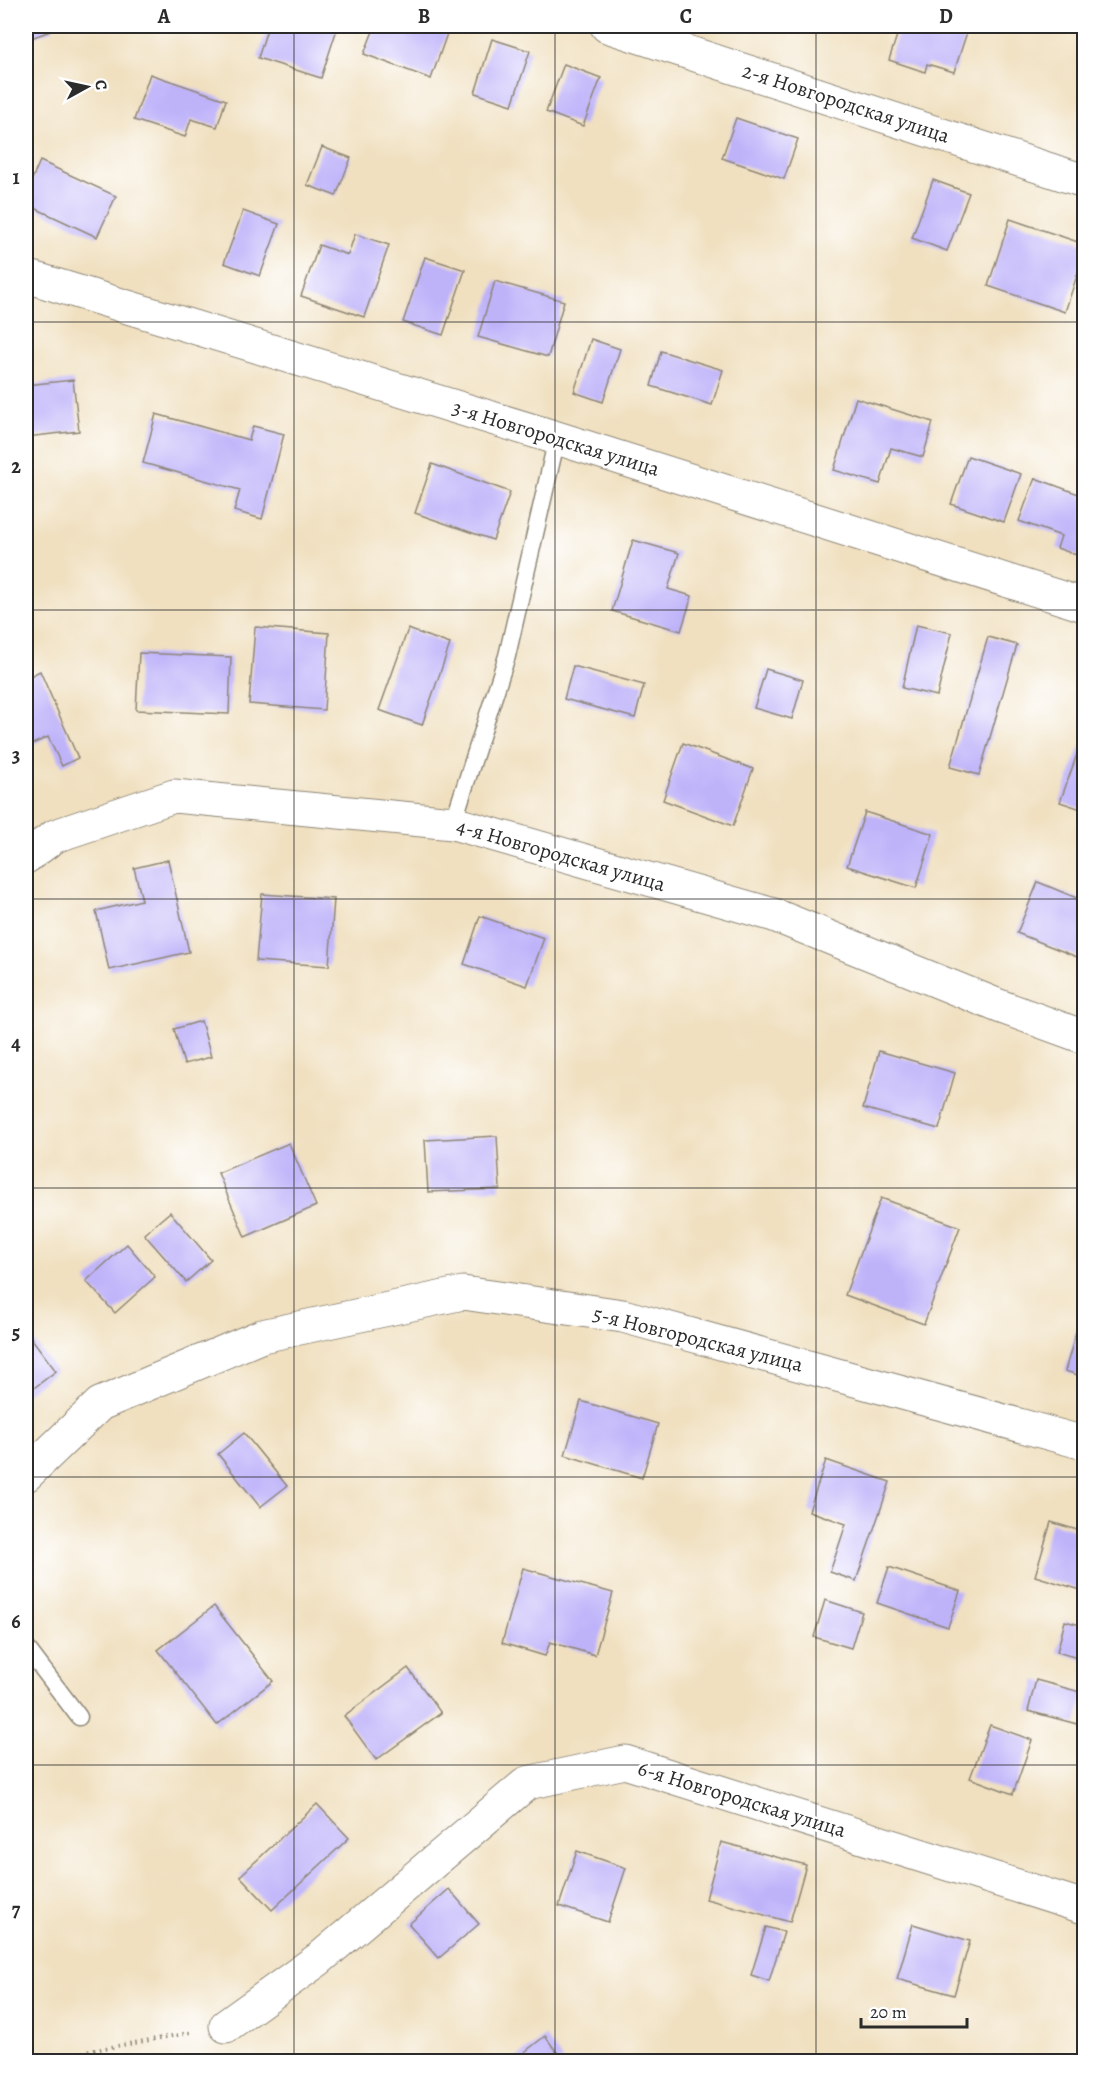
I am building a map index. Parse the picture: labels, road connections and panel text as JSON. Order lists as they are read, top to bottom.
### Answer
{
  "streets": {
    "street": [
      "2-я Новгородская улица",
      "3-я Новгородская улица",
      "4-я Новгородская улица",
      "5-я Новгородская улица",
      "6-я Новгородская улица"
    ]
  },
  "scale_bar": "20 m",
  "north": "right",
  "grid": {
    "columns": [
      "A",
      "B",
      "C",
      "D"
    ],
    "rows": [
      "1",
      "2",
      "3",
      "4",
      "5",
      "6",
      "7"
    ]
  }
}
